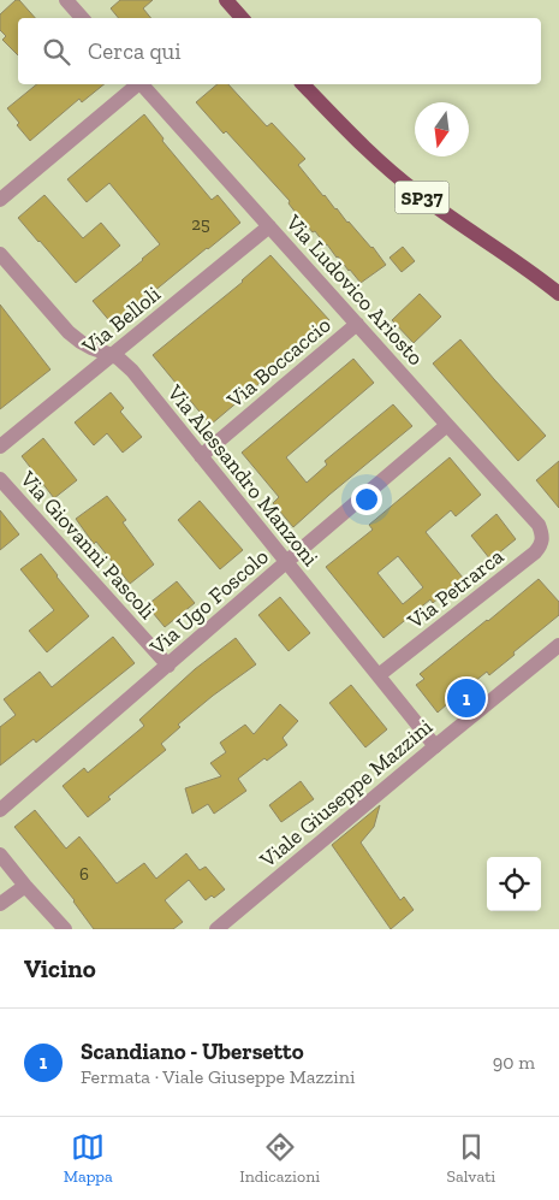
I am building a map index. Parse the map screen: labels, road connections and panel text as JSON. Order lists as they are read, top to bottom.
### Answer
{
  "streets": {
    "main road": ["SP37"],
    "street": [
      "Via Ludovico Ariosto",
      "Via Belloli",
      "Via Boccaccio",
      "Via Alessandro Manzoni",
      "Via Giovanni Pascoli",
      "Via Petrarca",
      "Via Ugo Foscolo",
      "Viale Giuseppe Mazzini"
    ]
  },
  "crossings": [
    ["Via Ludovico Ariosto", "Via Belloli"],
    ["Via Ludovico Ariosto", "Via Boccaccio"],
    ["Via Ludovico Ariosto", "Via Petrarca"],
    ["Via Ludovico Ariosto", "Via Ugo Foscolo"],
    ["Via Belloli", "Via Alessandro Manzoni"],
    ["Via Boccaccio", "Via Alessandro Manzoni"],
    ["Via Alessandro Manzoni", "Via Petrarca"],
    ["Via Alessandro Manzoni", "Via Ugo Foscolo"],
    ["Via Alessandro Manzoni", "Viale Giuseppe Mazzini"],
    ["Via Giovanni Pascoli", "Via Ugo Foscolo"]
  ],
  "house_numbers": ["25", "6"],
  "north": "bottom",
  "page": {
    "search": "Cerca qui",
    "pins": "1",
    "heading": "Vicino",
    "list": [
      {
        "mark": "1",
        "name": "Scandiano - Ubersetto",
        "note": "Fermata · Viale Giuseppe Mazzini",
        "value": "90 m"
      }
    ],
    "nav": ["Mappa", "Indicazioni", "Salvati"]
  }
}
